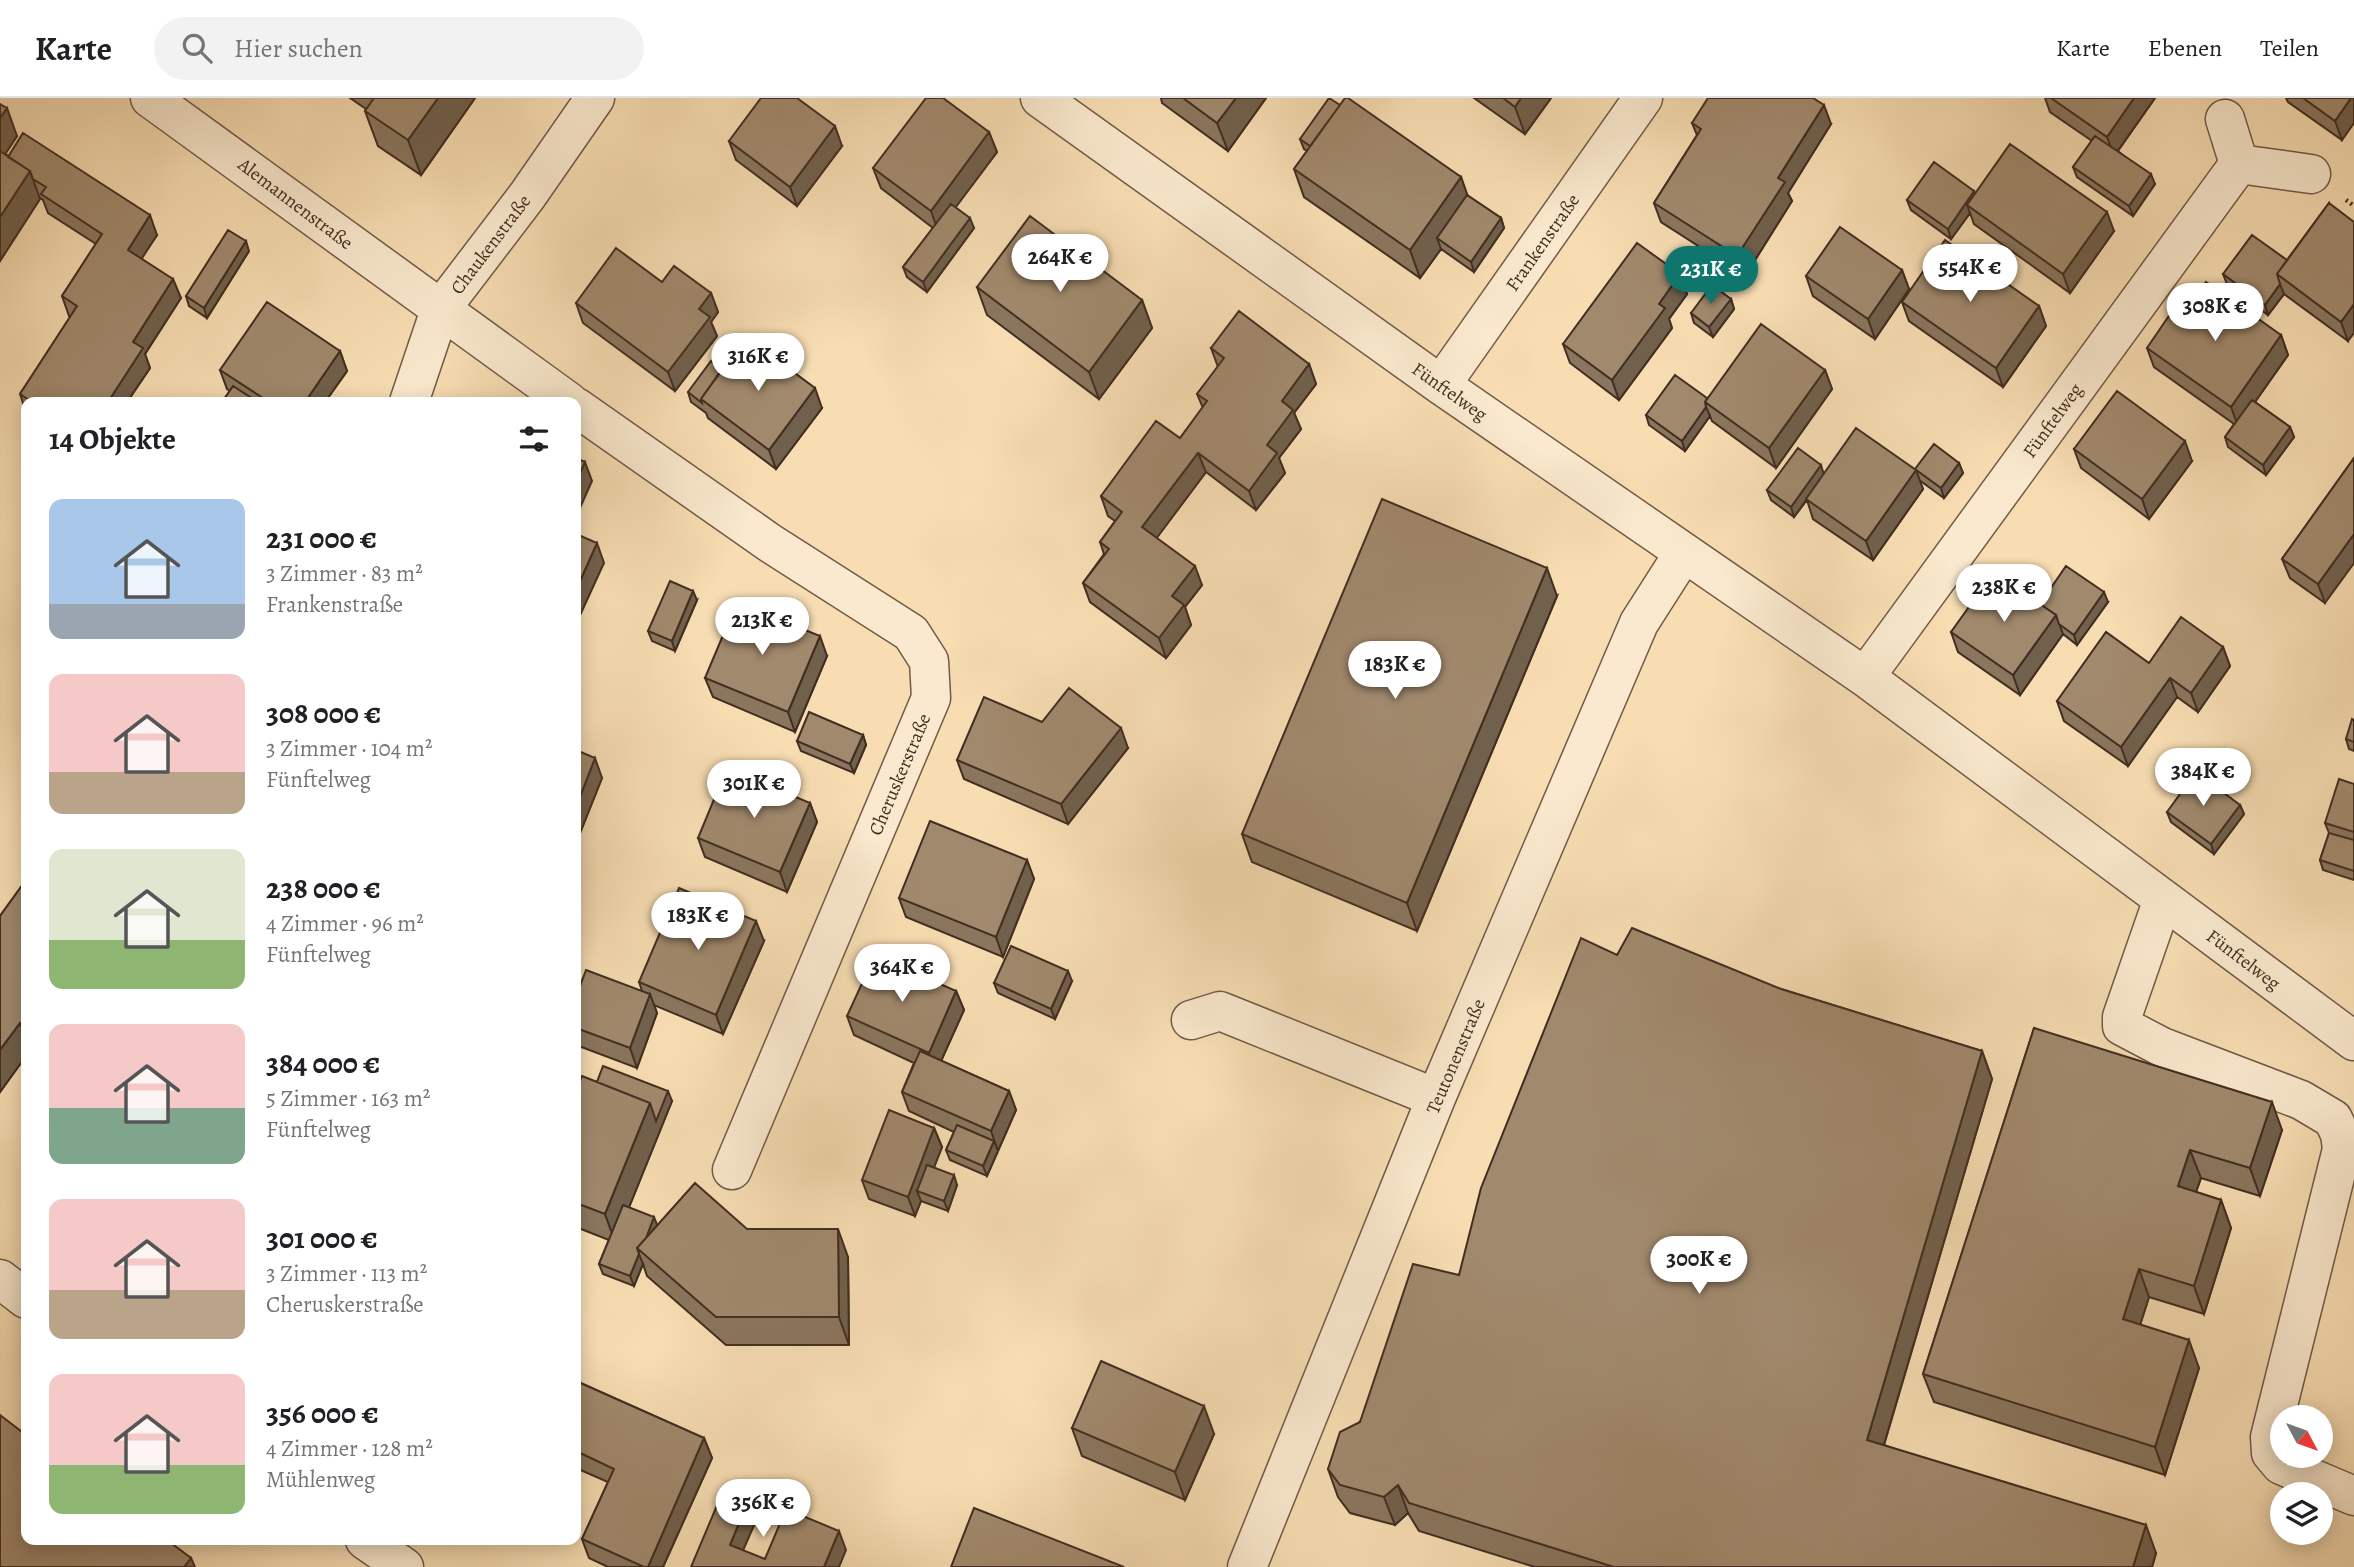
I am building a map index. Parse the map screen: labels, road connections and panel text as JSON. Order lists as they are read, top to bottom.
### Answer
{
  "streets": {
    "street": [
      "Alemannenstraße",
      "Frankenstraße",
      "Chaukenstraße",
      "Fünftelweg",
      "Cheruskerstraße",
      "Teutonenstraße"
    ]
  },
  "crossings": [
    ["Alemannenstraße", "Chaukenstraße"],
    ["Frankenstraße", "Fünftelweg"],
    ["Fünftelweg", "Teutonenstraße"]
  ],
  "north": "bottom right",
  "page": {
    "header": "Karte",
    "search": "Hier suchen",
    "nav": ["Karte", "Ebenen", "Teilen"],
    "price": [
      "264K €",
      "554K €",
      "231K €",
      "308K €",
      "316K €",
      "238K €",
      "213K €",
      "183K €",
      "384K €",
      "301K €",
      "183K €",
      "364K €",
      "300K €",
      "356K €"
    ],
    "heading": "14 Objekte",
    "list": [
      {
        "name": "231 000 €",
        "note": "3 Zimmer · 83 m² · Frankenstraße"
      },
      {
        "name": "308 000 €",
        "note": "3 Zimmer · 104 m² · Fünftelweg"
      },
      {
        "name": "238 000 €",
        "note": "4 Zimmer · 96 m² · Fünftelweg"
      },
      {
        "name": "384 000 €",
        "note": "5 Zimmer · 163 m² · Fünftelweg"
      },
      {
        "name": "301 000 €",
        "note": "3 Zimmer · 113 m² · Cheruskerstraße"
      },
      {
        "name": "356 000 €",
        "note": "4 Zimmer · 128 m² · Mühlenweg"
      }
    ]
  }
}
